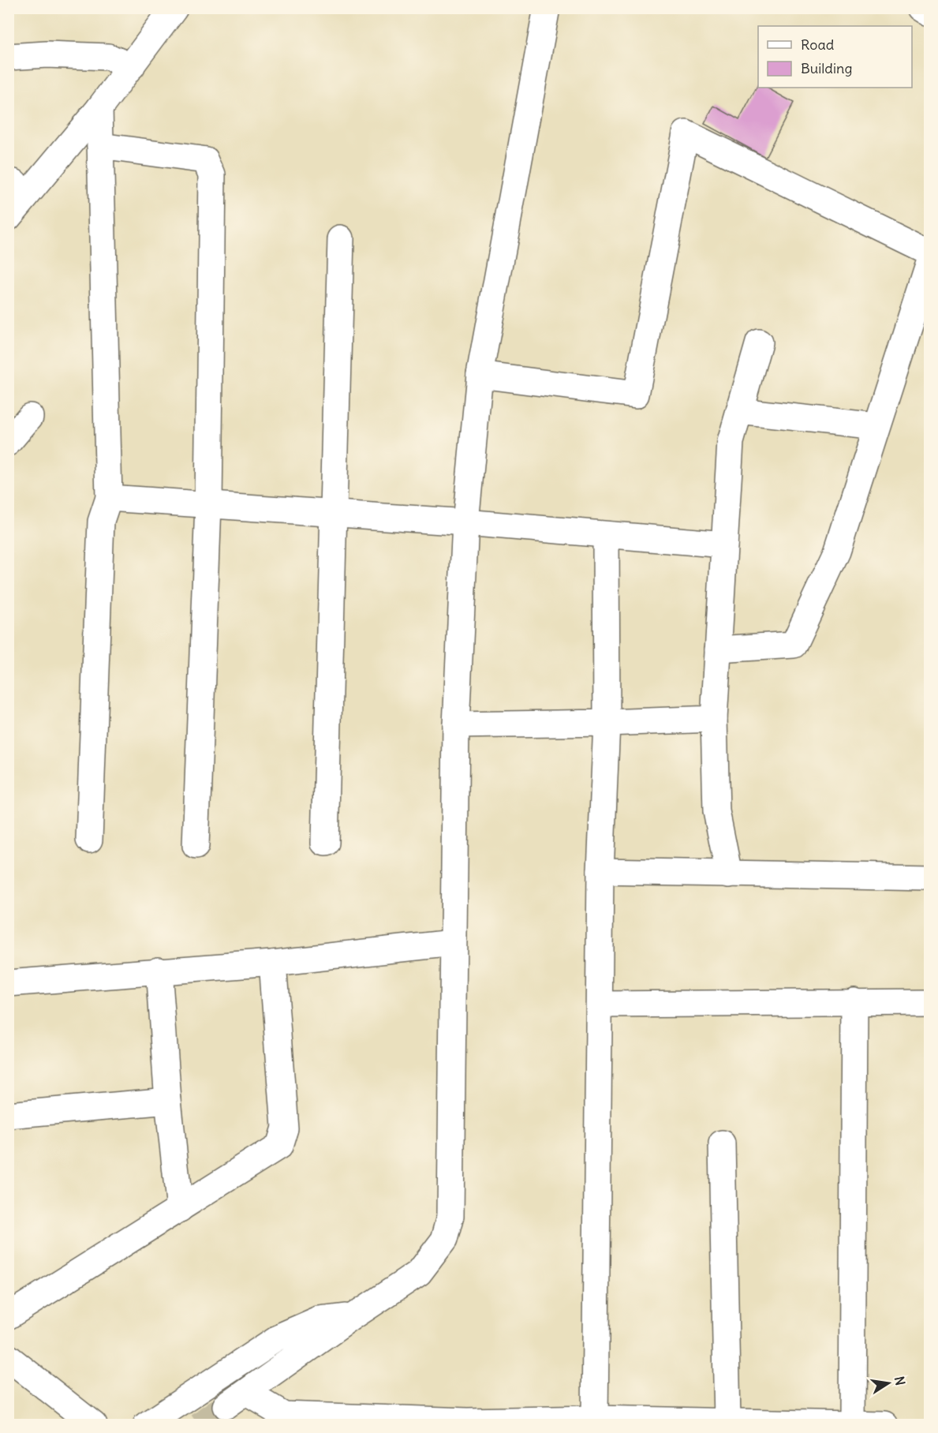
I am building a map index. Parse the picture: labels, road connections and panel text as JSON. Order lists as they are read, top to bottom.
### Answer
{
  "legend": ["Road", "Building"],
  "north": "right"
}
